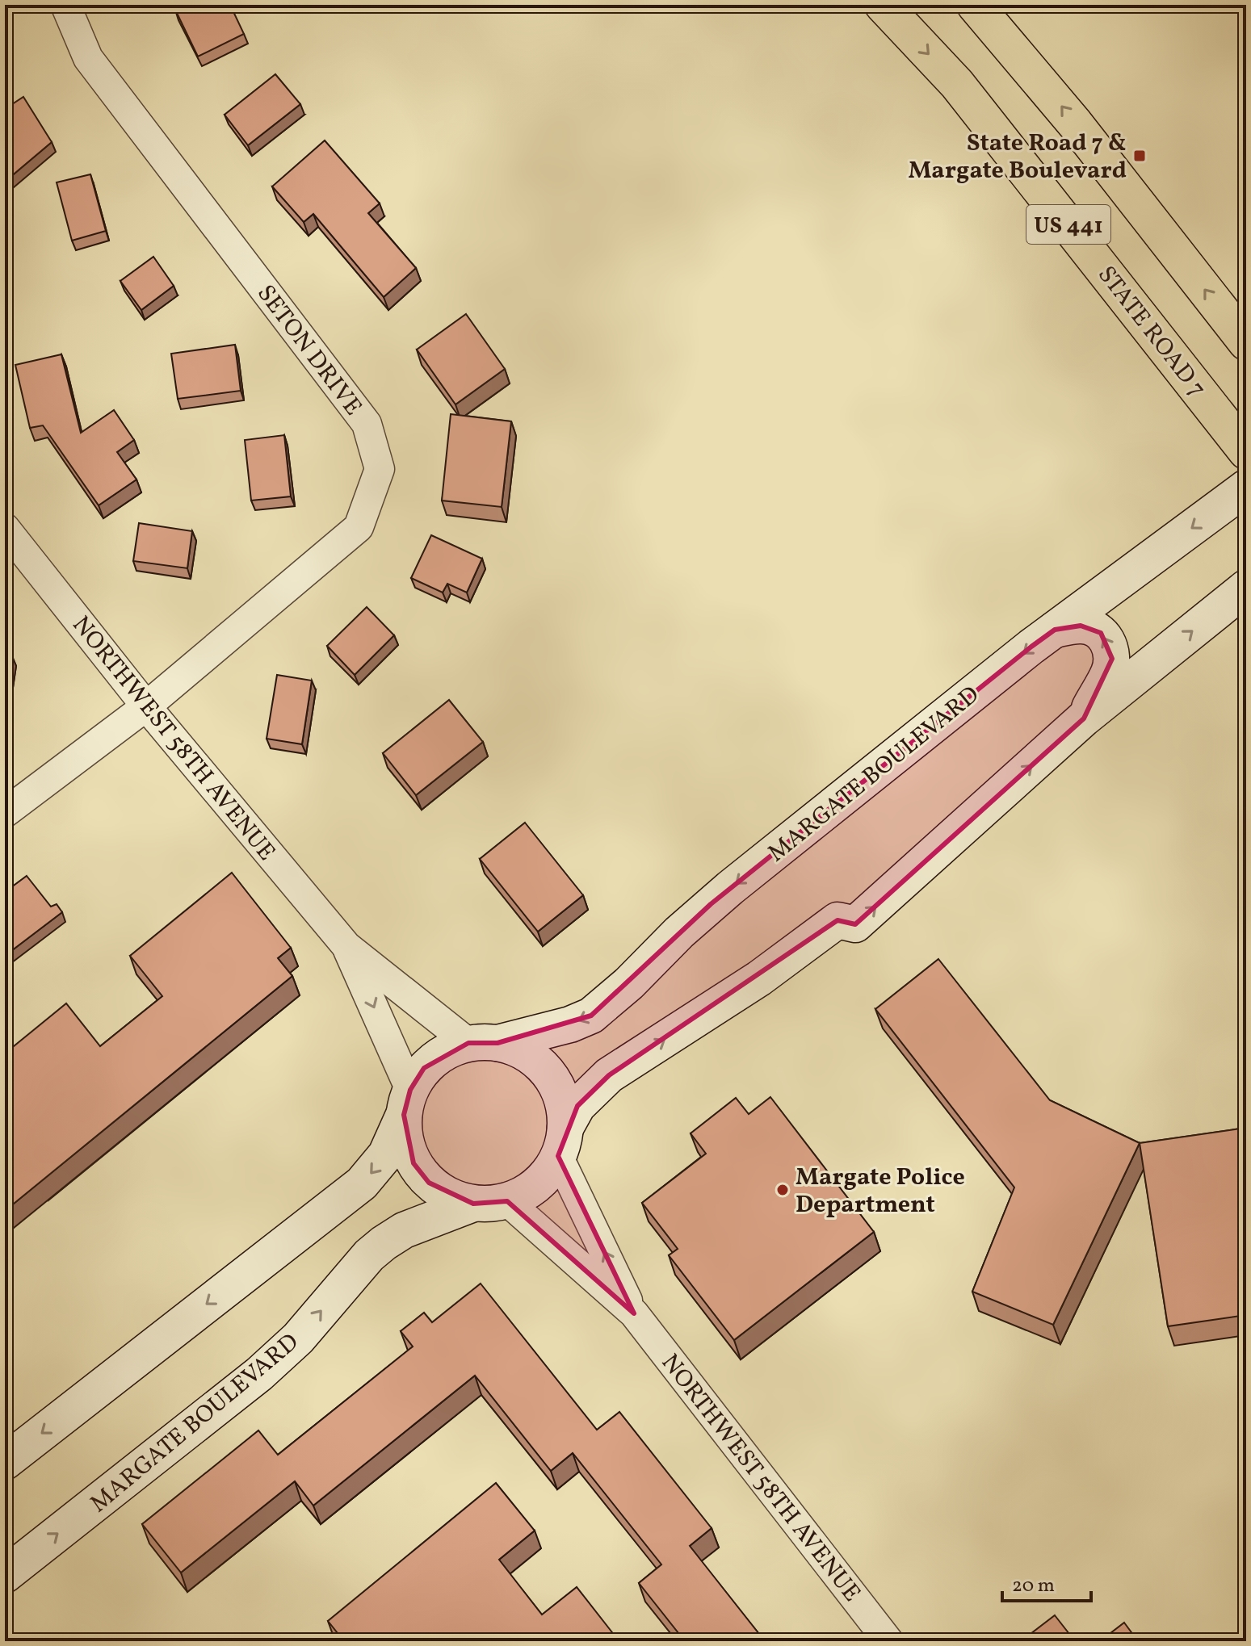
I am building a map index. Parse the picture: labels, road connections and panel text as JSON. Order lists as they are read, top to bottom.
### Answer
{
  "streets": {
    "main road": ["US 441", "STATE ROAD 7"],
    "street": ["SETON DRIVE", "NORTHWEST 58TH AVENUE", "MARGATE BOULEVARD"]
  },
  "crossings": [
    ["SETON DRIVE", "NORTHWEST 58TH AVENUE"],
    ["NORTHWEST 58TH AVENUE", "MARGATE BOULEVARD"]
  ],
  "places": {
    "transit": ["State Road 7 & Margate Boulevard"],
    "other": ["Margate Police Department"]
  },
  "scale_bar": "20 m"
}
